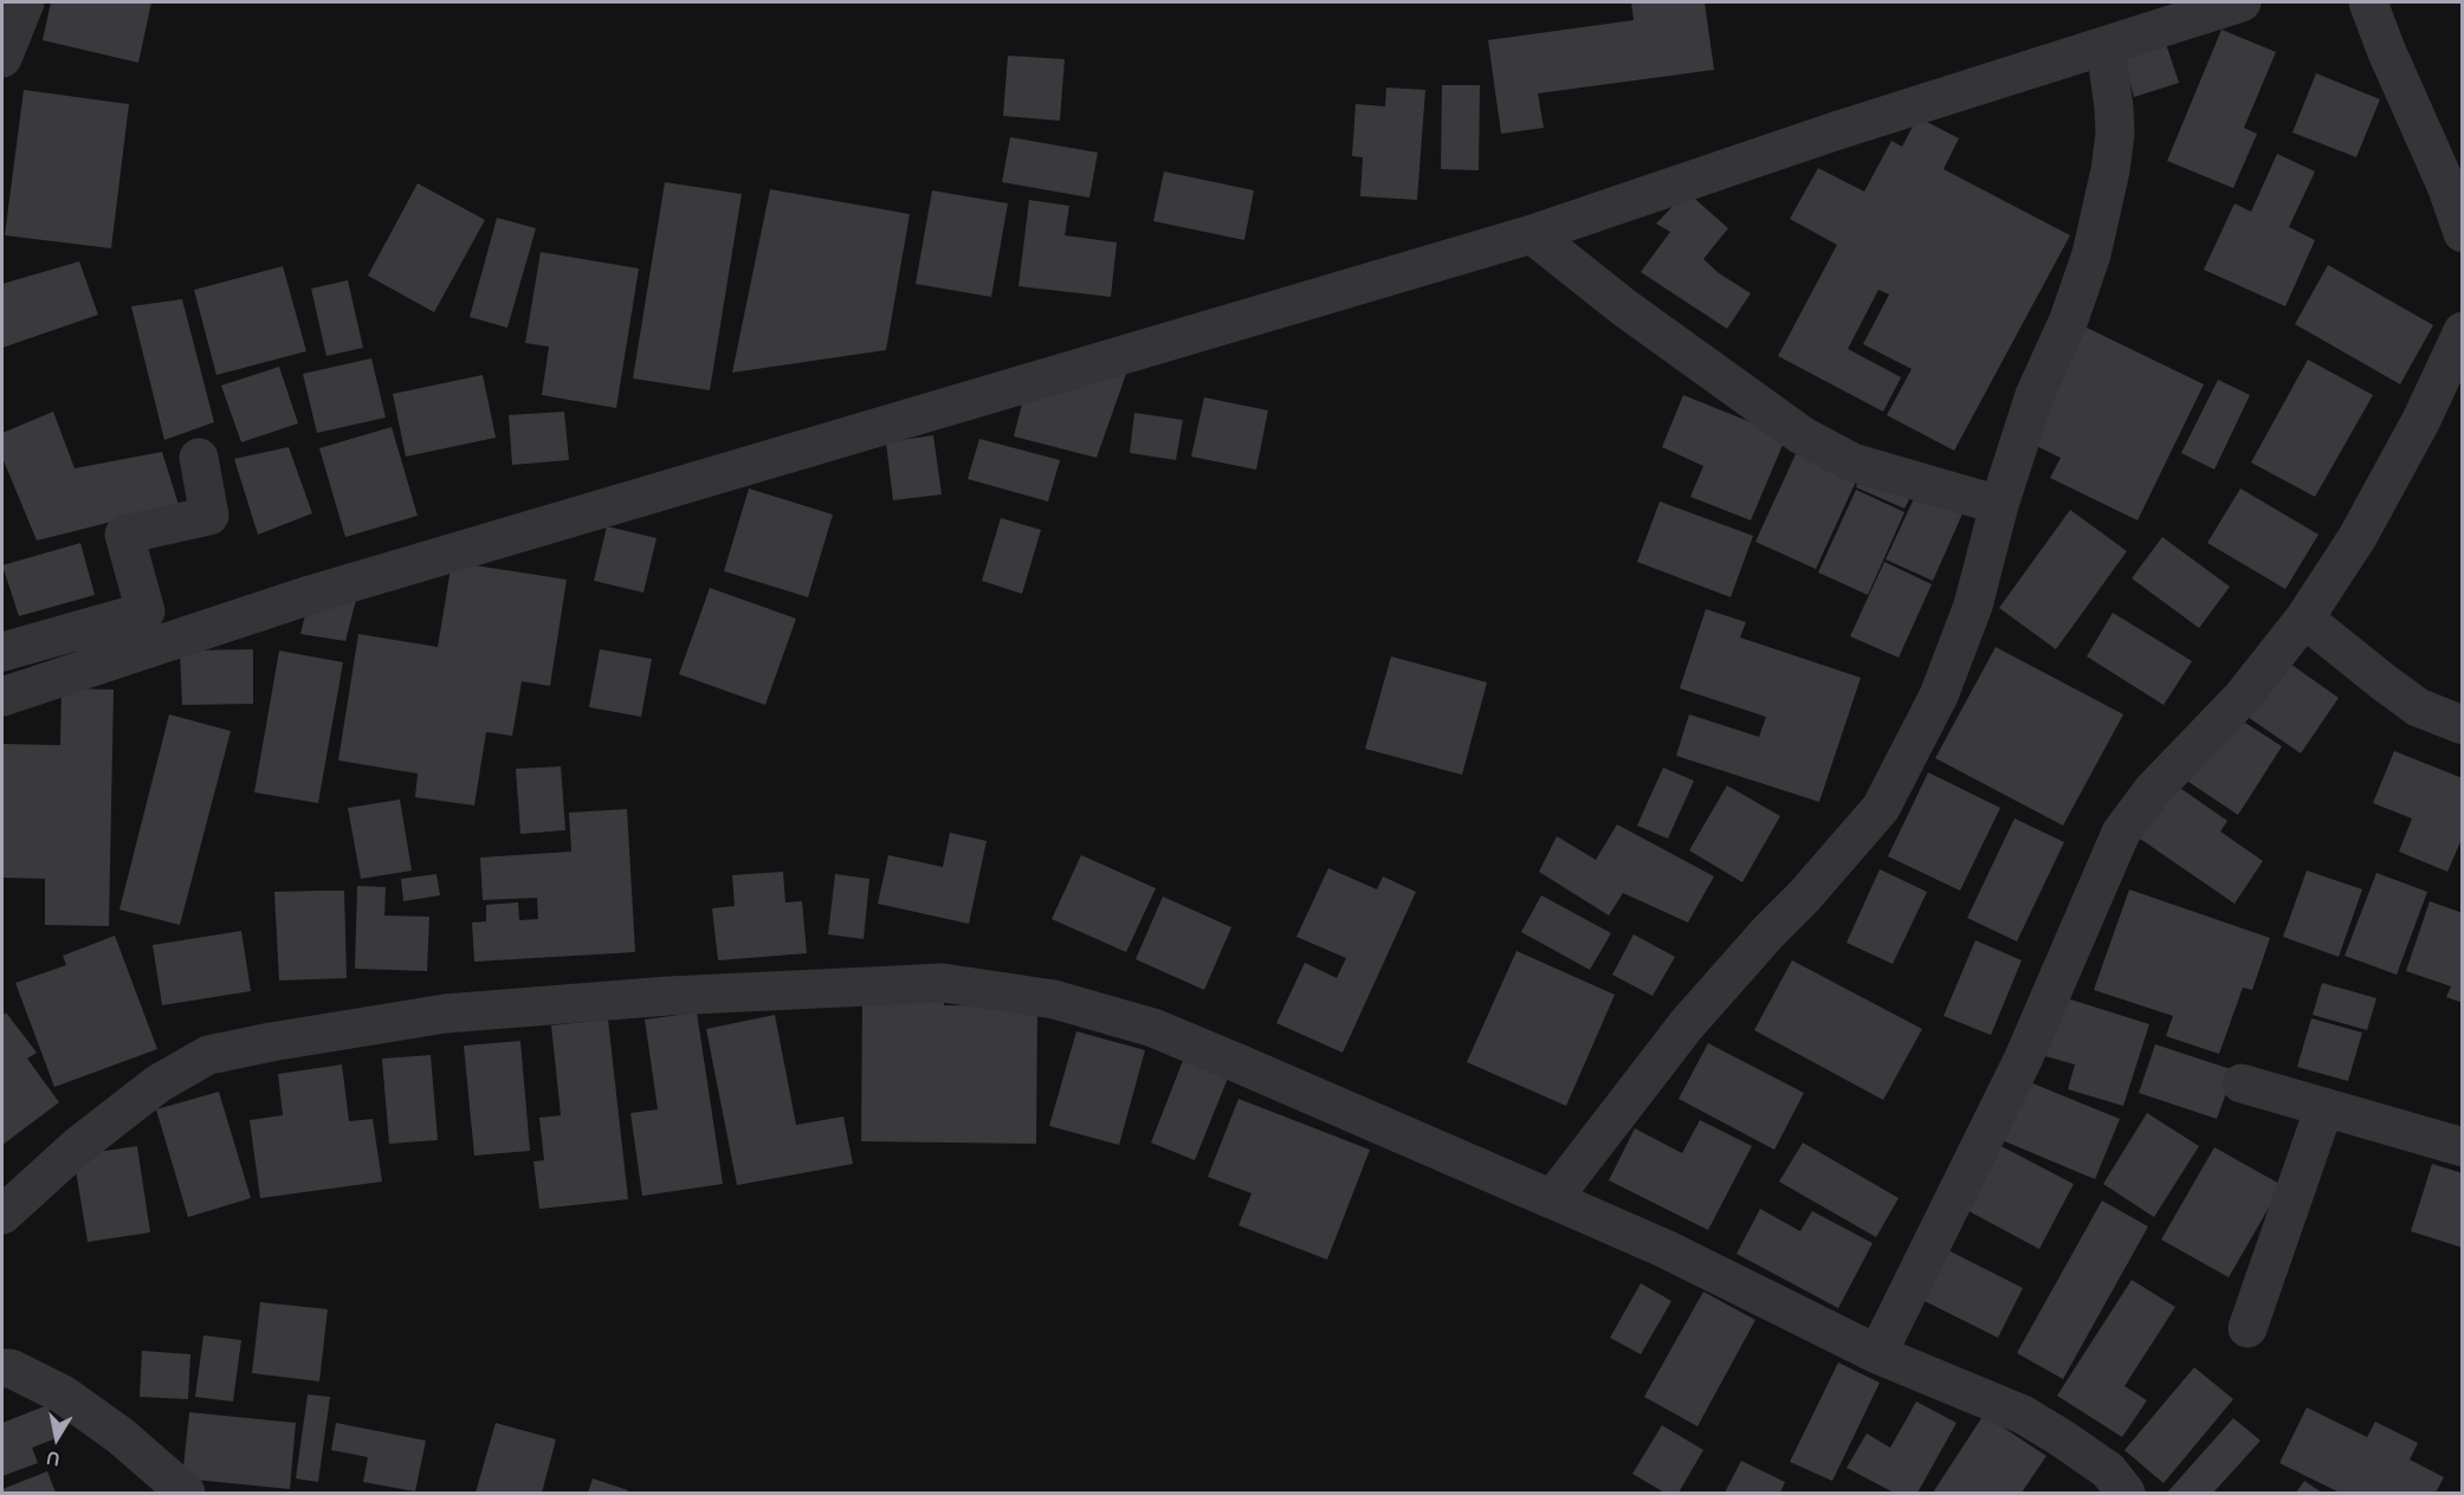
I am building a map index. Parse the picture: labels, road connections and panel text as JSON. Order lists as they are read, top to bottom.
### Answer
{
  "north": "bottom"
}
